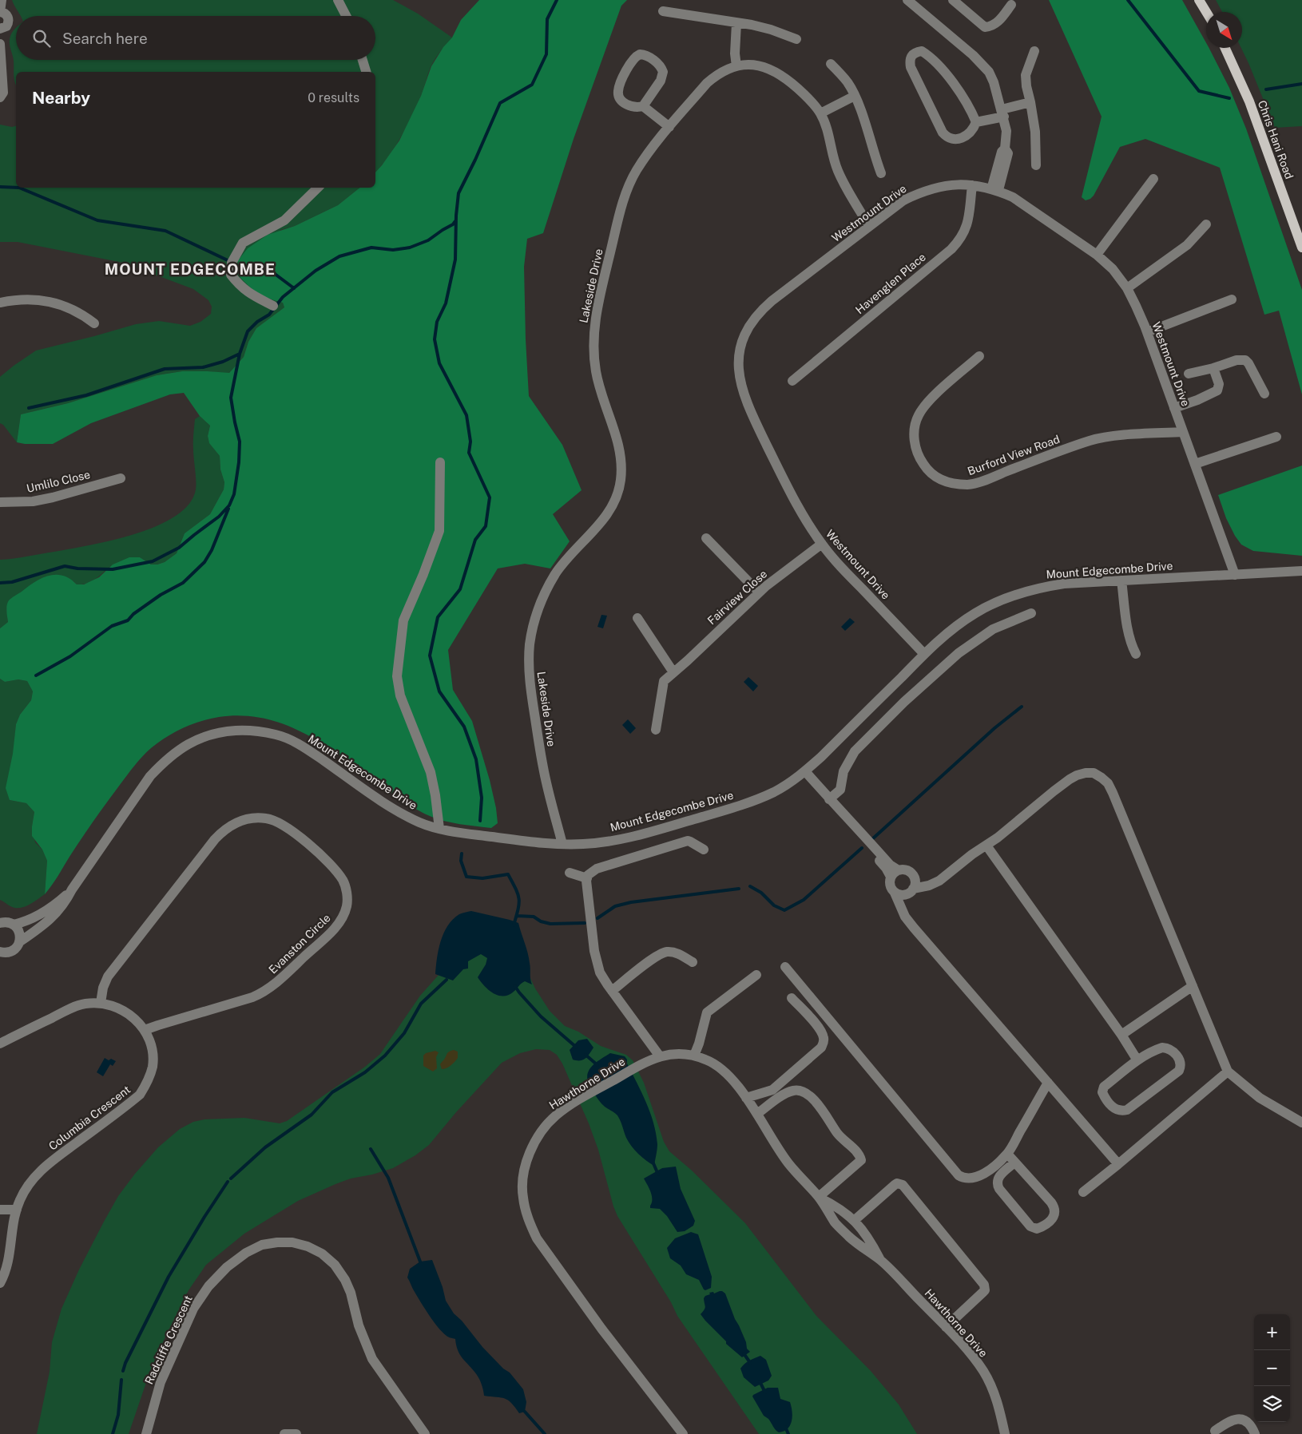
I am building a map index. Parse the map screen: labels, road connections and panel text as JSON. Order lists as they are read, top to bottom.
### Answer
{
  "streets": {
    "main road": ["Chris Hani Road"],
    "street": [
      "Westmount Drive",
      "Havenglen Place",
      "Lakeside Drive",
      "Burford View Road",
      "Umlilo Close",
      "Mount Edgecombe Drive",
      "Fairview Close",
      "Evanston Circle",
      "Hawthorne Drive",
      "Columbia Crescent",
      "Radcliffe Crescent"
    ]
  },
  "crossings": [
    ["Westmount Drive", "Havenglen Place"],
    ["Westmount Drive", "Lakeside Drive"],
    ["Westmount Drive", "Burford View Road"],
    ["Westmount Drive", "Mount Edgecombe Drive"],
    ["Westmount Drive", "Fairview Close"],
    ["Lakeside Drive", "Mount Edgecombe Drive"],
    ["Evanston Circle", "Columbia Crescent"]
  ],
  "districts": ["MOUNT EDGECOMBE"],
  "north": "bottom right",
  "page": {
    "search": "Search here",
    "heading": ["Nearby", "0 results"],
    "map_buttons": ["+", "−"]
  }
}
